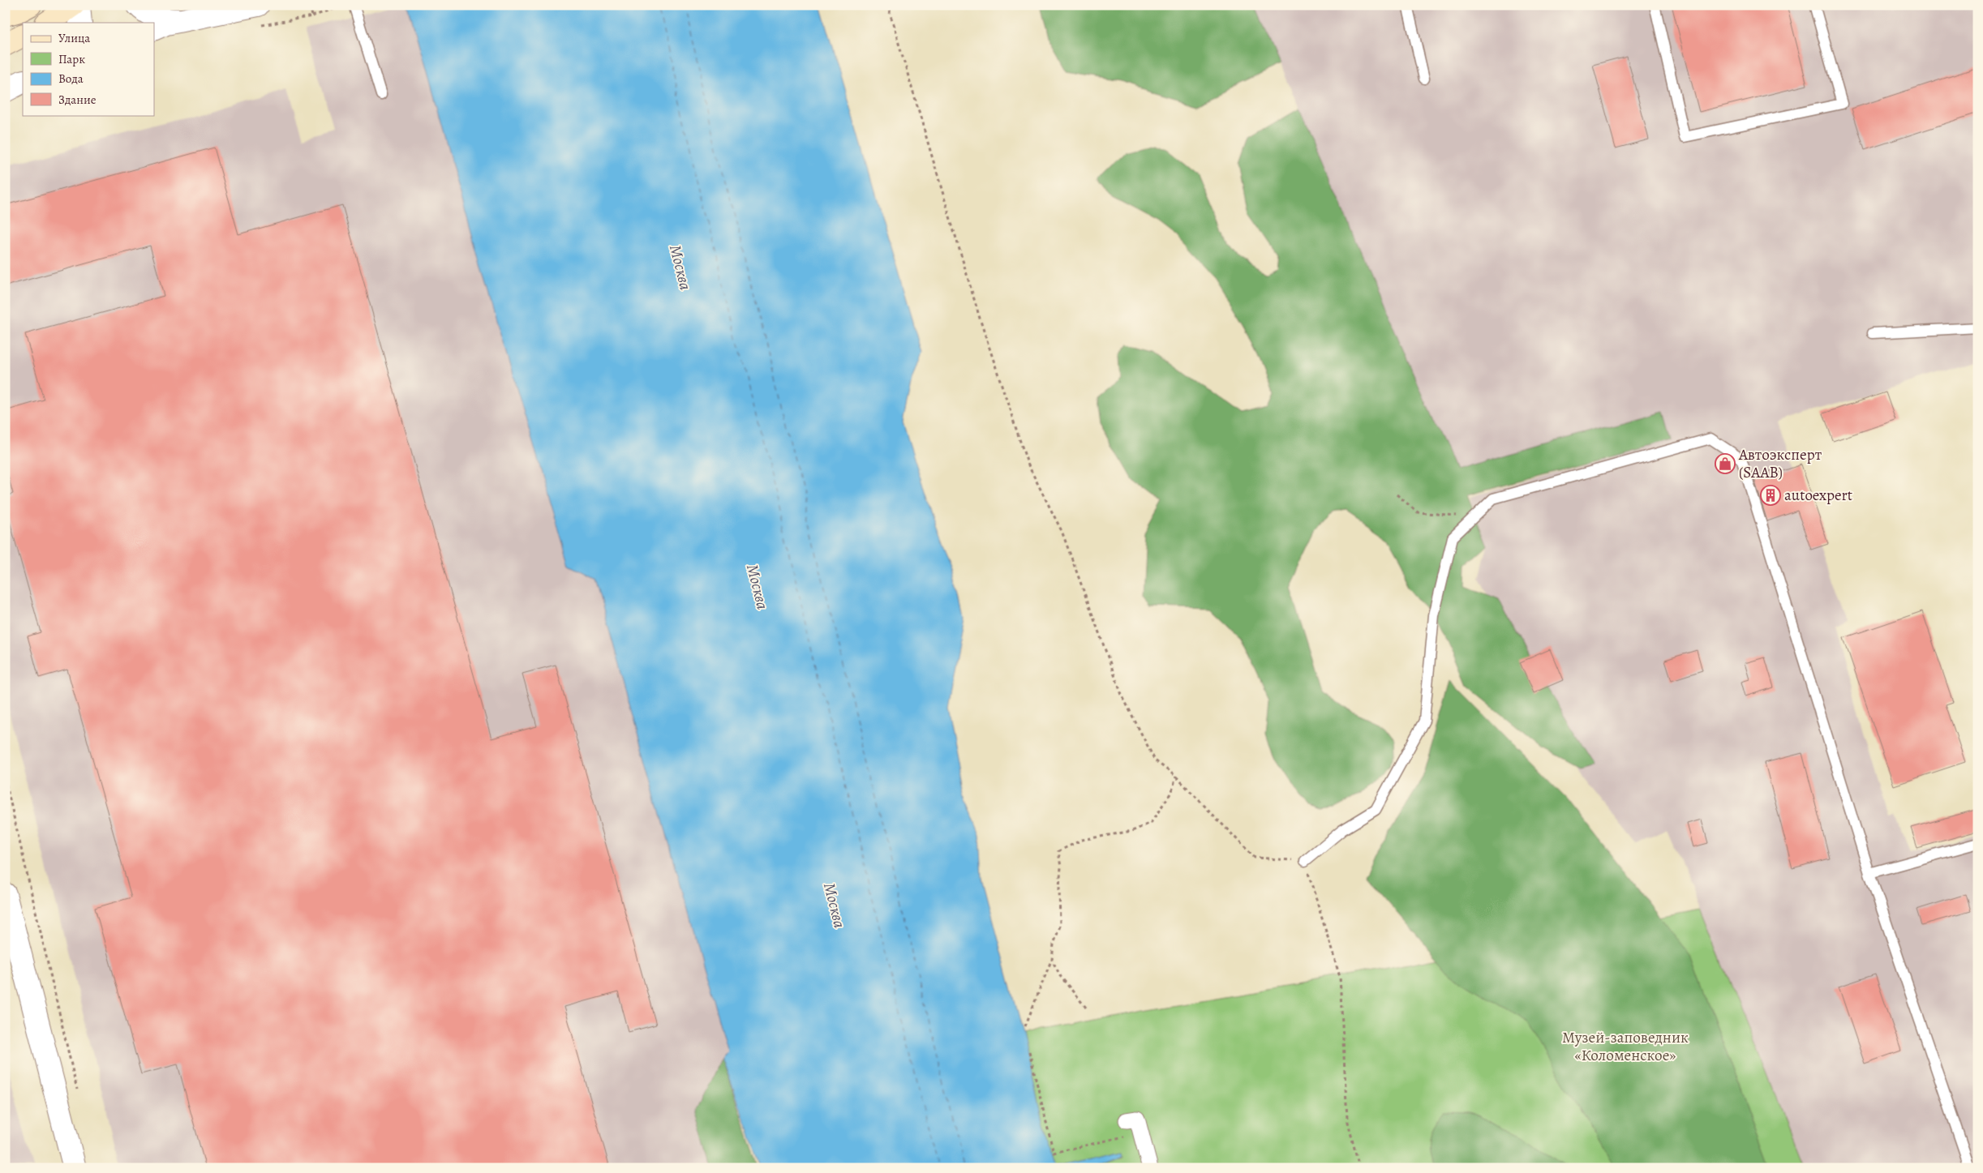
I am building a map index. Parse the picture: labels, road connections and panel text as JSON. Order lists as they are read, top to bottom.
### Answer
{
  "water": ["Москва"],
  "parks": ["Музей-заповедник «Коломенское»"],
  "places": {
    "shop": ["Автоэксперт (SAAB)"],
    "building": ["autoexpert"]
  },
  "legend": [
    "Улица",
    "Парк",
    "Вода",
    "Здание"
  ]
}
